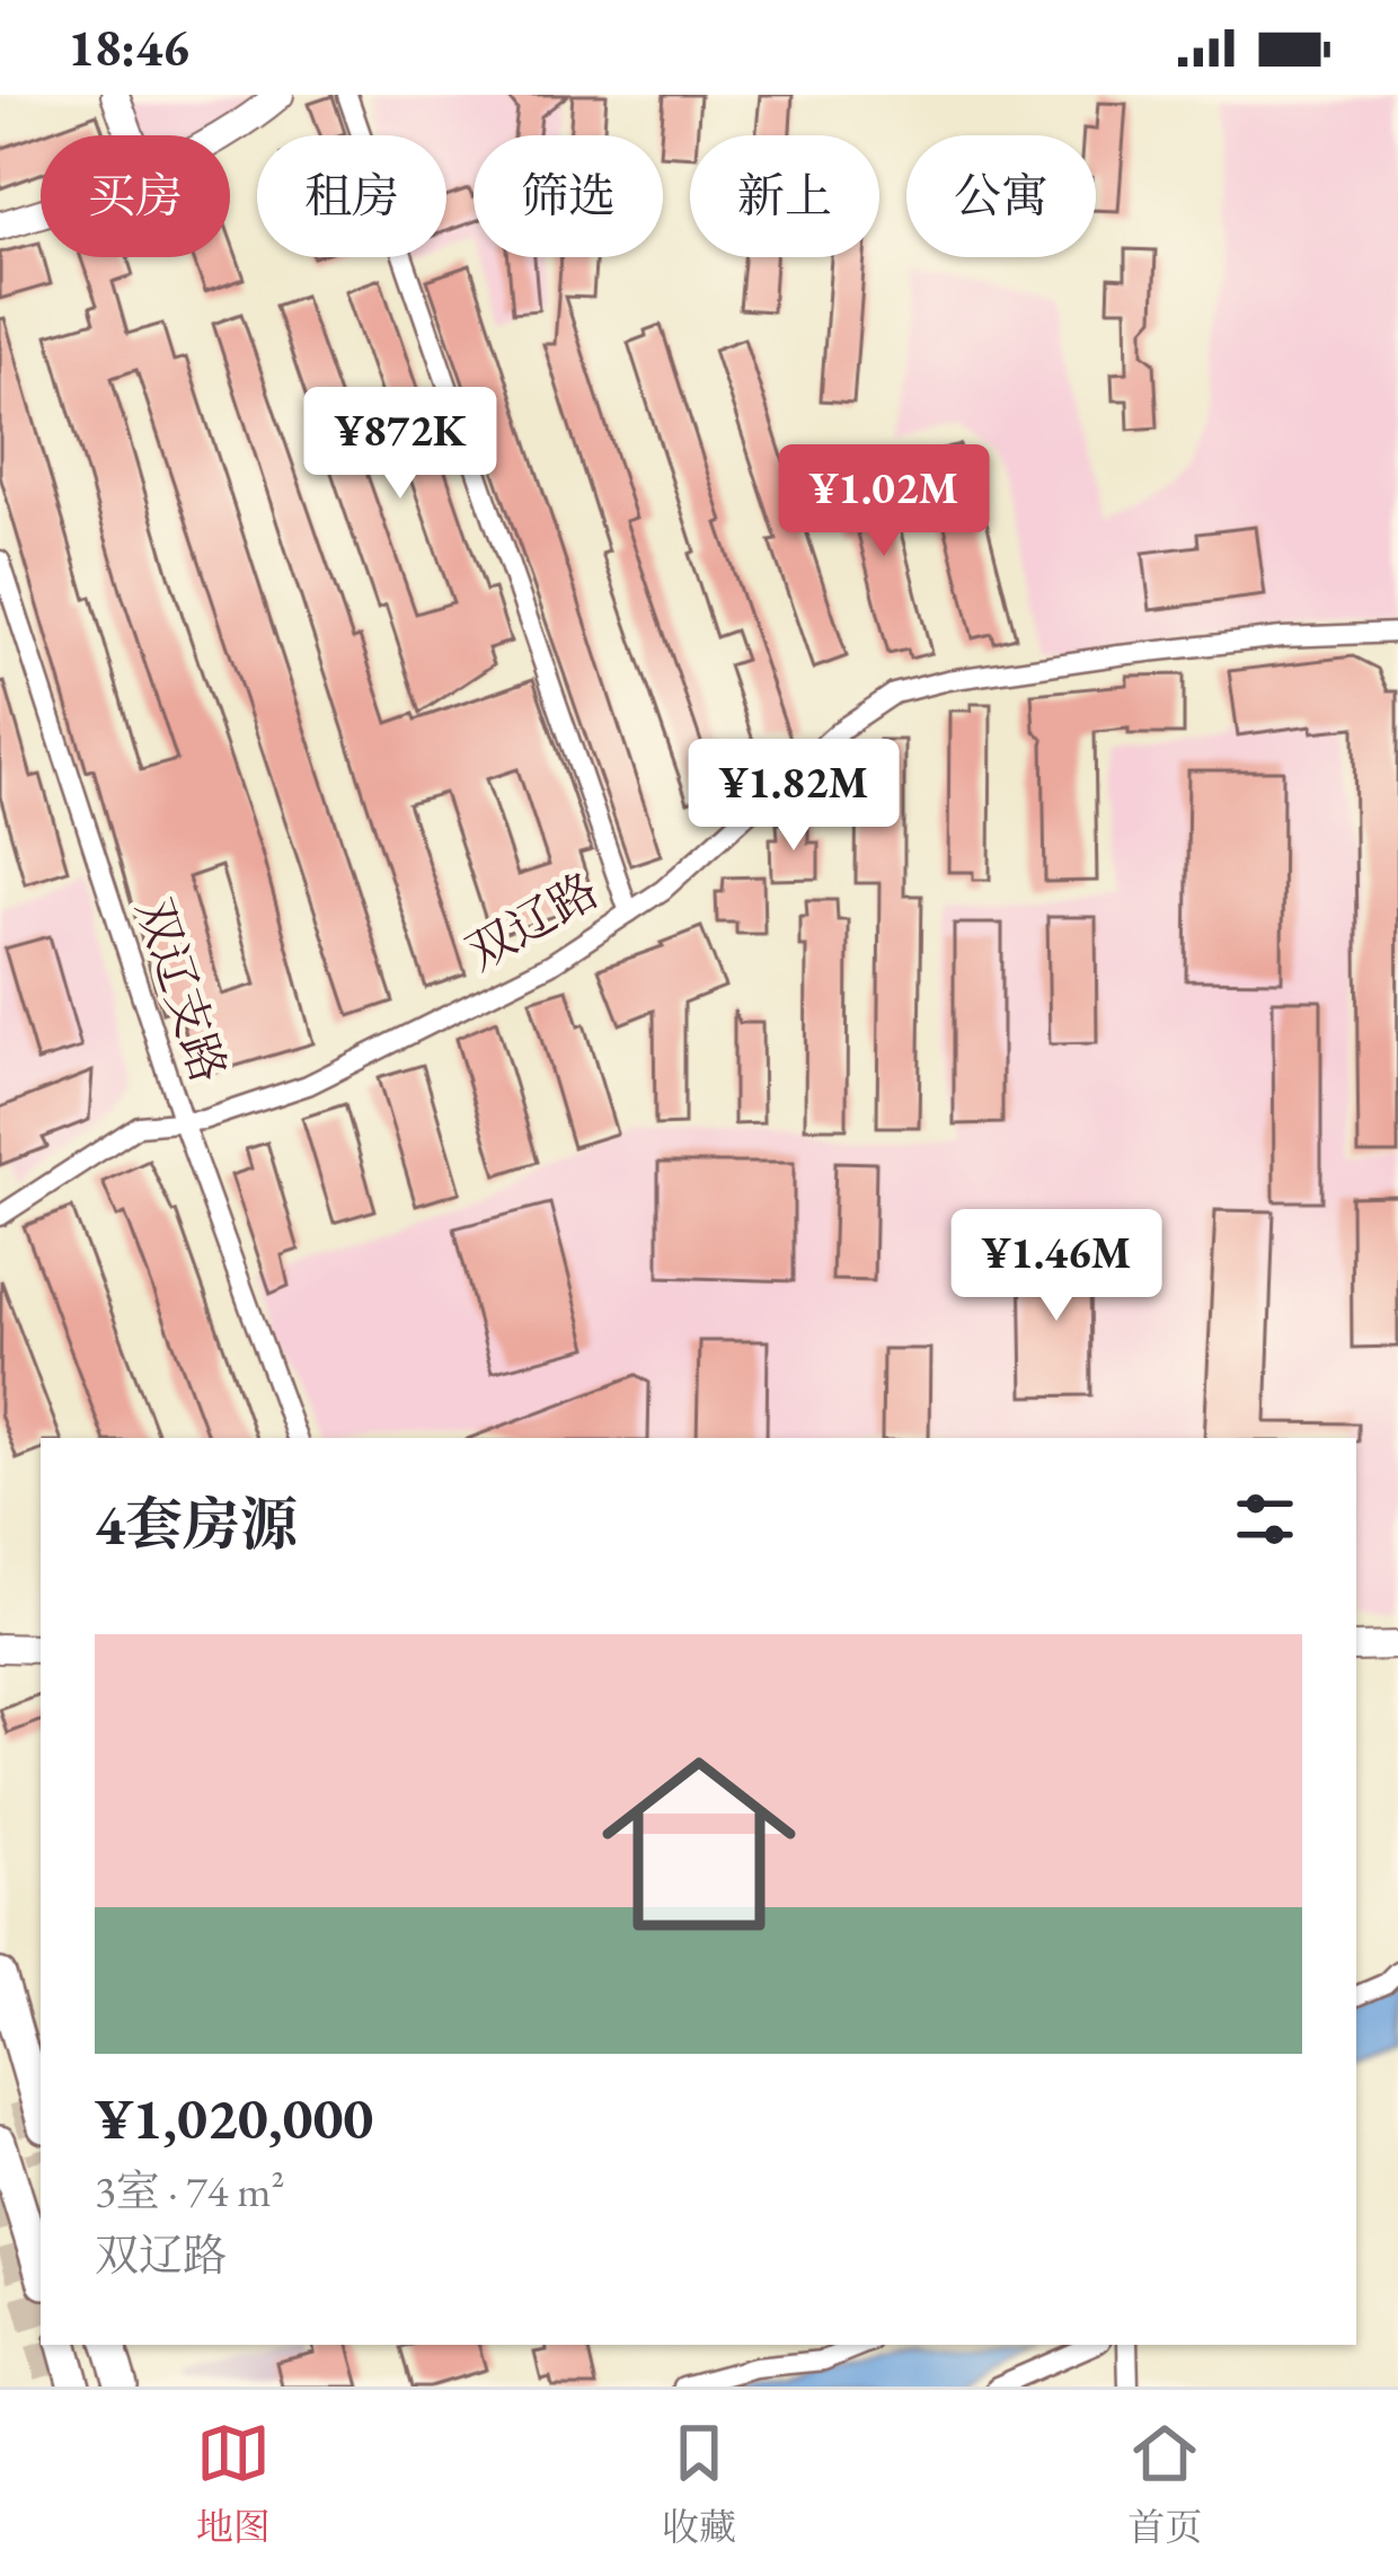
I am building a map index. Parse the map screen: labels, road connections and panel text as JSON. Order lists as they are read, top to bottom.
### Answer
{
  "streets": {
    "street": ["双辽路", "双辽支路"]
  },
  "crossings": [
    ["双辽路", "双辽支路"]
  ],
  "page": {
    "status": "18:46",
    "chip": [
      "买房",
      "租房",
      "筛选",
      "新上",
      "公寓"
    ],
    "price": [
      "¥872K",
      "¥1.02M",
      "¥1.82M",
      "¥1.46M"
    ],
    "heading": "4套房源",
    "list": [
      {
        "name": "¥1,020,000",
        "note": "3室 · 74 m² · 双辽路"
      }
    ],
    "tabs": ["地图", "收藏", "首页"]
  }
}
